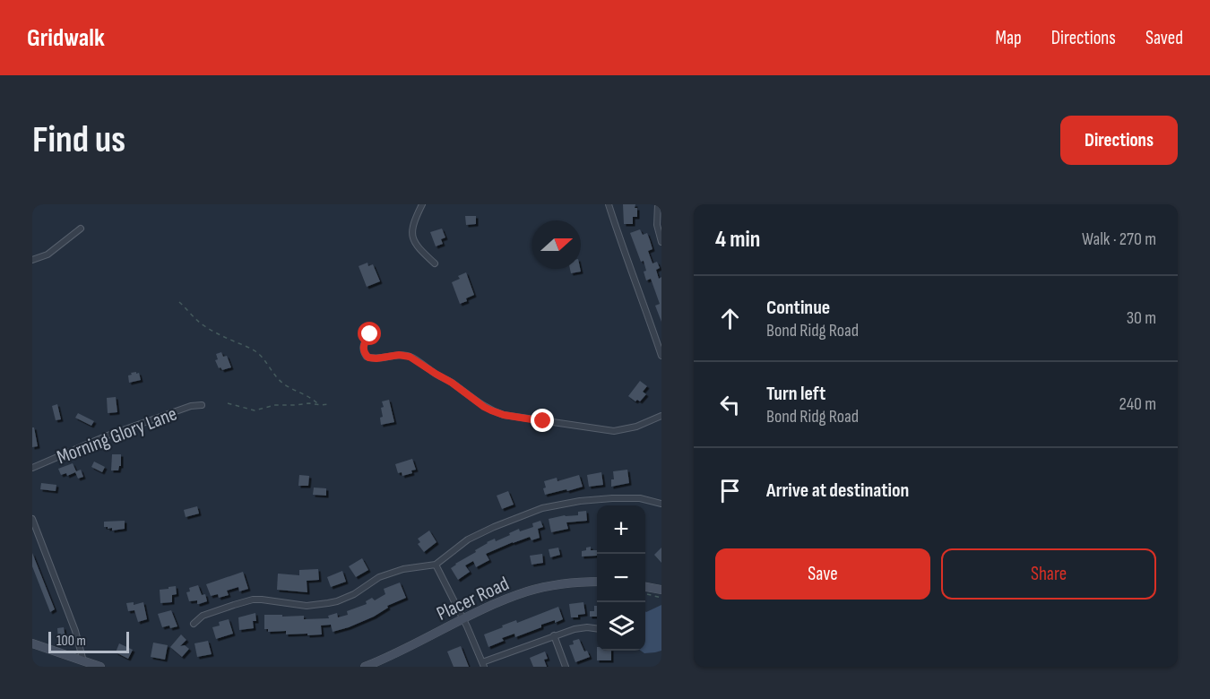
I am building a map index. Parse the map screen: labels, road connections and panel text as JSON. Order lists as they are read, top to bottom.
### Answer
{
  "streets": {
    "main road": ["Placer Road"],
    "street": ["Morning Glory Lane"]
  },
  "scale_bar": "100 m",
  "north": "right",
  "page": {
    "header": "Gridwalk",
    "nav": ["Map", "Directions", "Saved"],
    "buttons": [
      "Directions",
      ["Save", "Share"]
    ],
    "title": "Find us",
    "heading": ["4 min", "Walk · 270 m"],
    "list": [
      ["Continue", "Bond Ridg Road", "30 m"],
      ["Turn left", "Bond Ridg Road", "240 m"],
      "Arrive at destination"
    ],
    "map_buttons": ["+", "−"],
    "scale": "100 m"
  }
}
